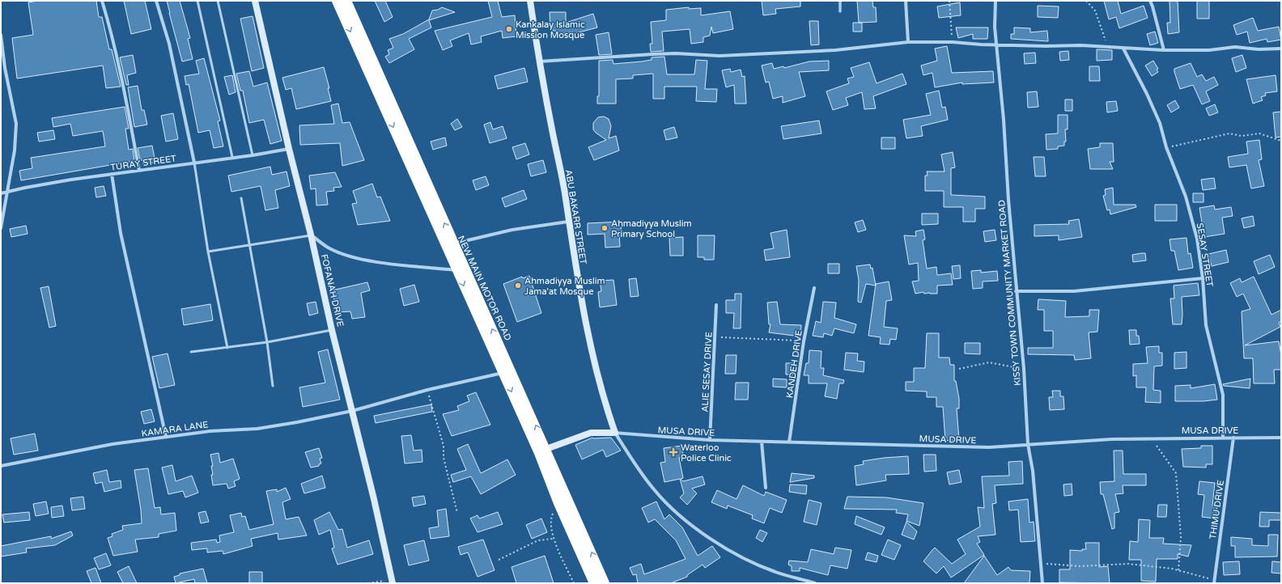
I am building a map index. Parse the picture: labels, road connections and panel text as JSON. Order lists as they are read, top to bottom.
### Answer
{
  "streets": {
    "highway": ["NEW MAIN MOTOR ROAD"],
    "street": [
      "TURAY STREET",
      "ABU BAKARR STREET",
      "SESAY STREET",
      "FOFANAH DRIVE",
      "KISSY TOWN COMMUNITY MARKET ROAD",
      "KANDEH DRIVE",
      "ALIE SESAY DRIVE",
      "KAMARA LANE",
      "MUSA DRIVE",
      "THIMU DRIVE"
    ]
  },
  "crossings": [
    ["TURAY STREET", "FOFANAH DRIVE"],
    ["ABU BAKARR STREET", "MUSA DRIVE"],
    ["SESAY STREET", "MUSA DRIVE"],
    ["NEW MAIN MOTOR ROAD", "KAMARA LANE"],
    ["FOFANAH DRIVE", "KAMARA LANE"],
    ["KISSY TOWN COMMUNITY MARKET ROAD", "MUSA DRIVE"],
    ["KANDEH DRIVE", "MUSA DRIVE"],
    ["ALIE SESAY DRIVE", "MUSA DRIVE"],
    ["MUSA DRIVE", "THIMU DRIVE"]
  ],
  "places": {
    "other": ["Kankalay Islamic Mission Mosque", "Ahmadiyya Muslim Primary School", "Ahmadiyya Muslim Jama'at Mosque"],
    "health": ["Waterloo Police Clinic"]
  }
}
